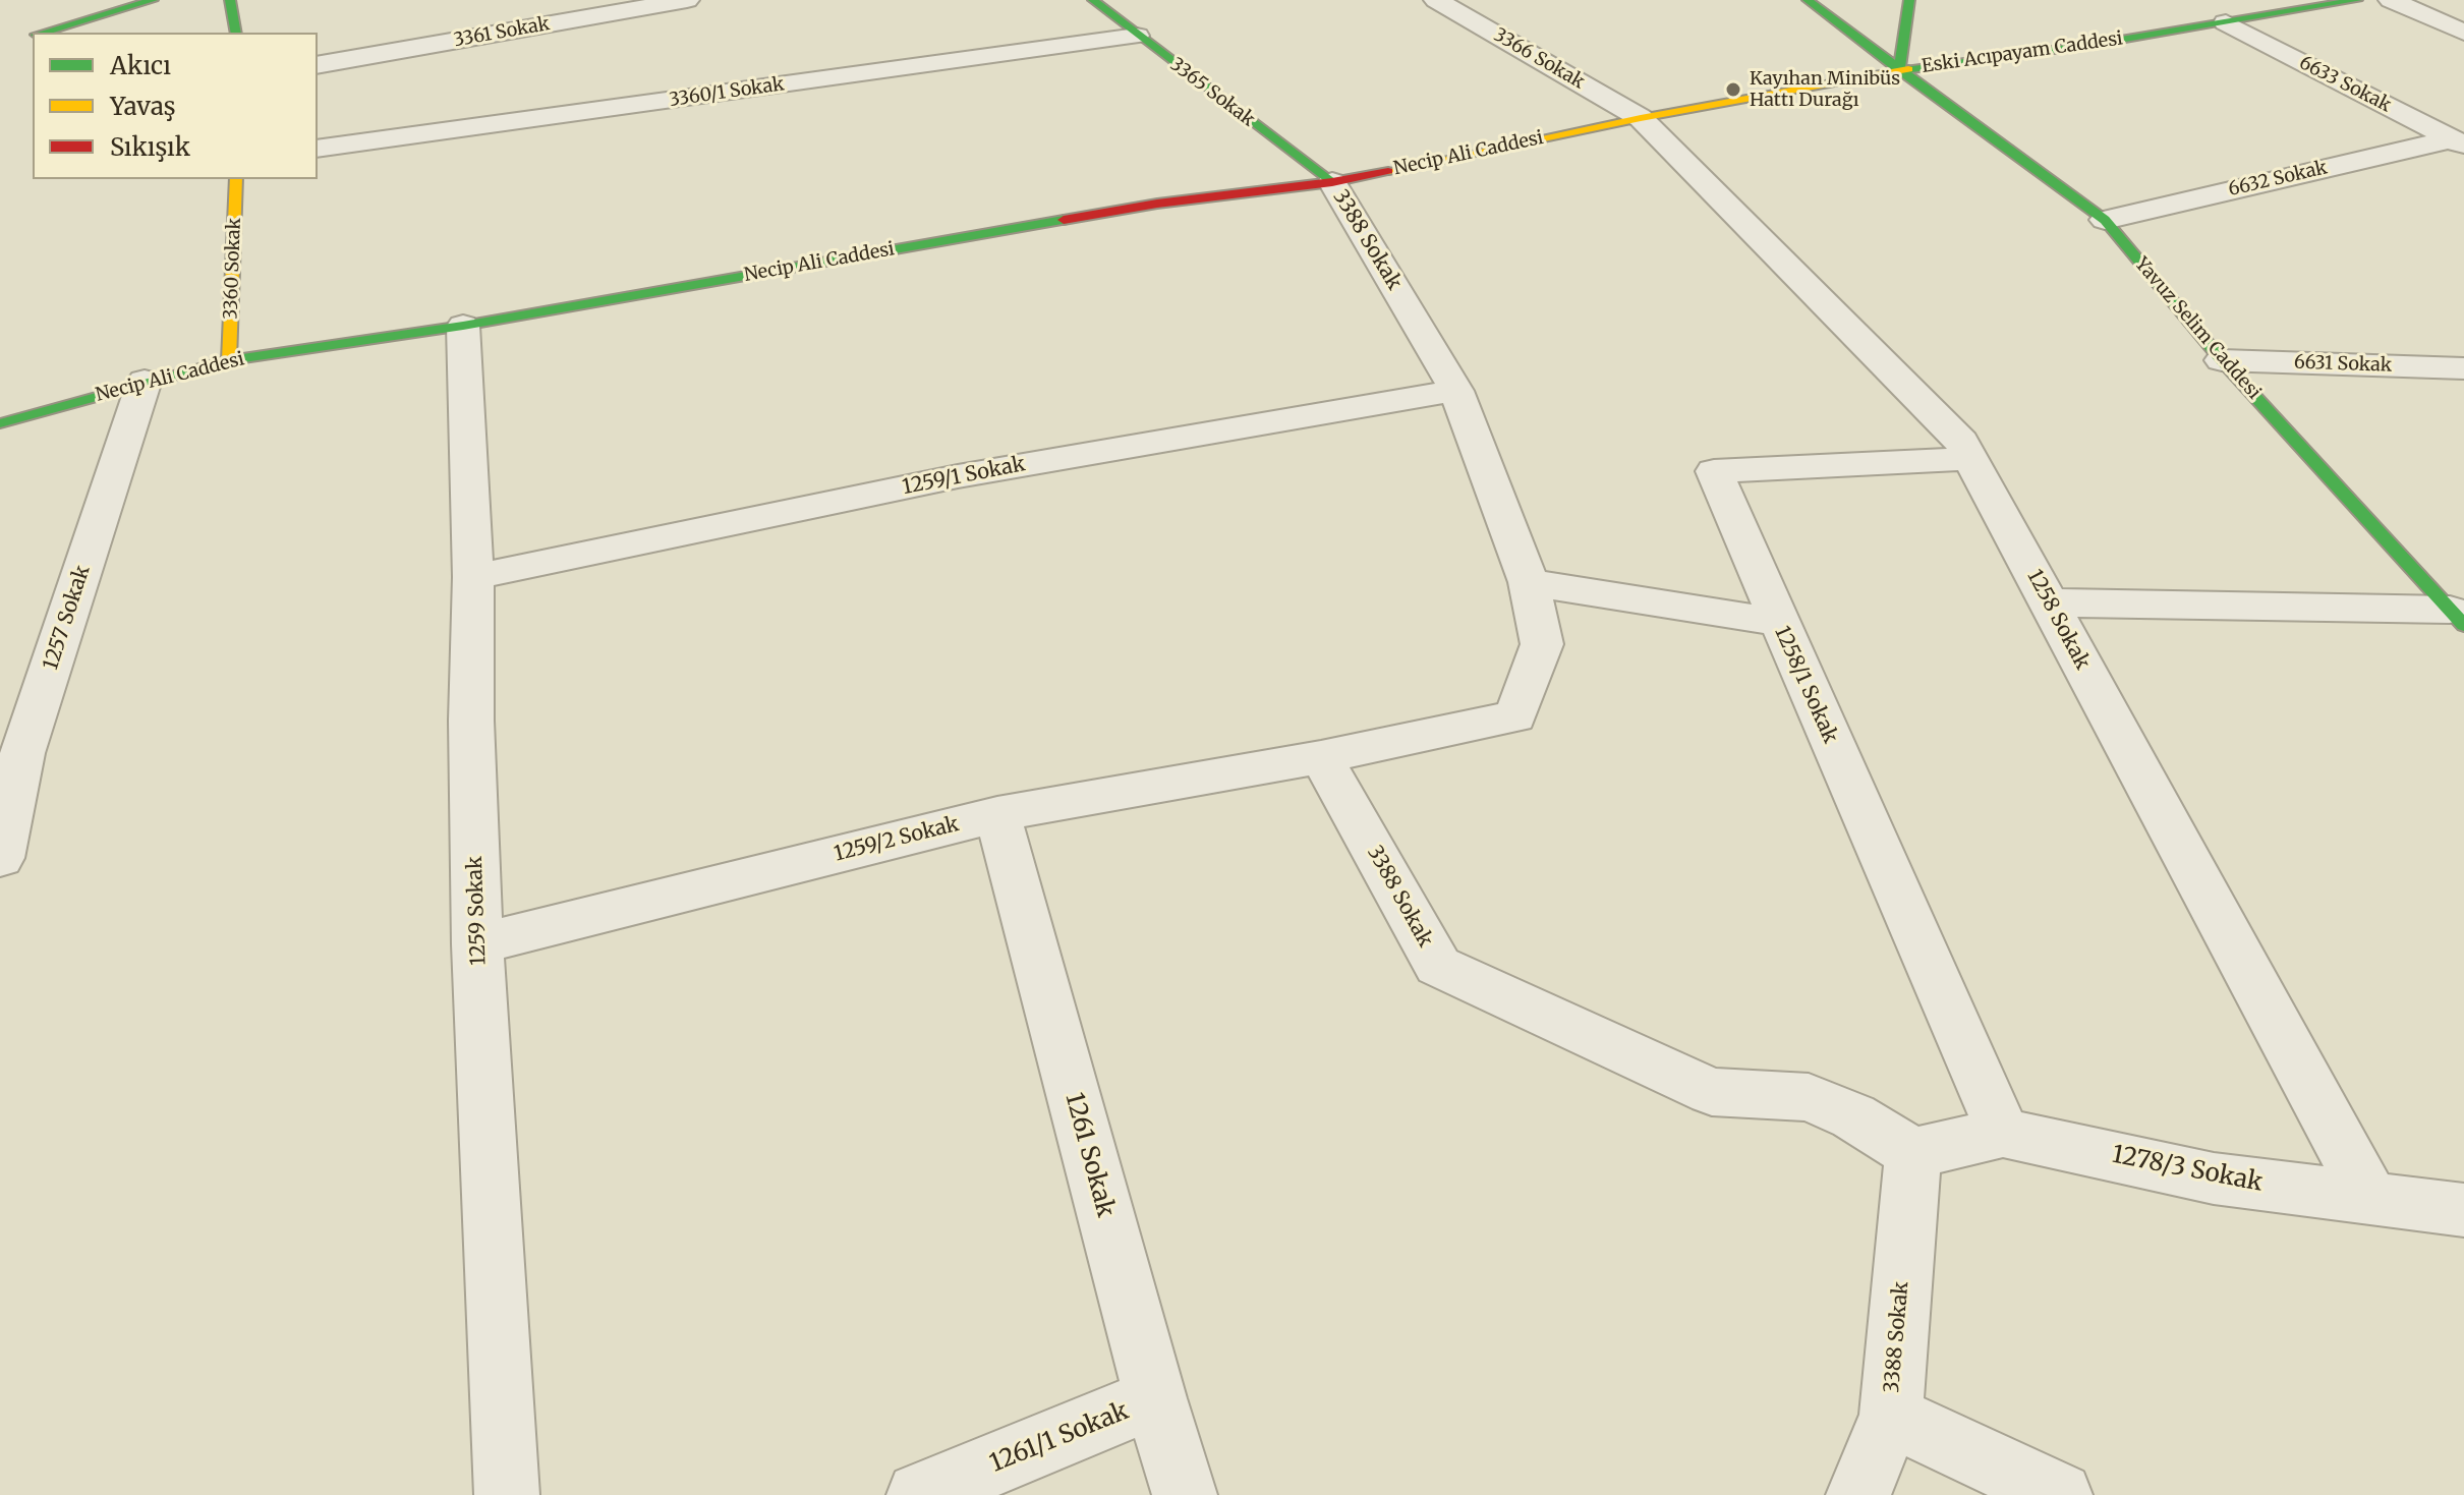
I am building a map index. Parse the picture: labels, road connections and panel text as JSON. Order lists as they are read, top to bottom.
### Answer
{
  "streets": {
    "street": [
      "3361 Sokak",
      "Eski Acıpayam Caddesi",
      "3366 Sokak",
      "6633 Sokak",
      "3360/1 Sokak",
      "3365 Sokak",
      "Necip Ali Caddesi",
      "6632 Sokak",
      "3388 Sokak",
      "3360 Sokak",
      "Yavuz Selim Caddesi",
      "6631 Sokak",
      "1259/1 Sokak",
      "1257 Sokak",
      "1258 Sokak",
      "1258/1 Sokak",
      "1259/2 Sokak",
      "1259 Sokak",
      "1261 Sokak",
      "1278/3 Sokak",
      "1261/1 Sokak"
    ]
  },
  "crossings": [
    ["Eski Acıpayam Caddesi", "3366 Sokak"],
    ["Eski Acıpayam Caddesi", "6633 Sokak"],
    ["Eski Acıpayam Caddesi", "Necip Ali Caddesi"],
    ["Eski Acıpayam Caddesi", "Yavuz Selim Caddesi"],
    ["Eski Acıpayam Caddesi", "1258 Sokak"],
    ["3366 Sokak", "Necip Ali Caddesi"],
    ["3366 Sokak", "1258 Sokak"],
    ["6633 Sokak", "6632 Sokak"],
    ["3360/1 Sokak", "3365 Sokak"],
    ["3365 Sokak", "Necip Ali Caddesi"],
    ["3365 Sokak", "3388 Sokak"],
    ["Necip Ali Caddesi", "3388 Sokak"],
    ["Necip Ali Caddesi", "3360 Sokak"],
    ["Necip Ali Caddesi", "1257 Sokak"],
    ["Necip Ali Caddesi", "1258 Sokak"],
    ["Necip Ali Caddesi", "1259 Sokak"],
    ["6632 Sokak", "Yavuz Selim Caddesi"],
    ["3388 Sokak", "1259/1 Sokak"],
    ["3388 Sokak", "1259/2 Sokak"],
    ["3388 Sokak", "1278/3 Sokak"],
    ["Yavuz Selim Caddesi", "6631 Sokak"],
    ["1259/1 Sokak", "1259 Sokak"],
    ["1258 Sokak", "1258/1 Sokak"],
    ["1258 Sokak", "1278/3 Sokak"],
    ["1258/1 Sokak", "1278/3 Sokak"],
    ["1259/2 Sokak", "1259 Sokak"],
    ["1259/2 Sokak", "1261 Sokak"],
    ["1261 Sokak", "1261/1 Sokak"]
  ],
  "places": ["Kayıhan Minibüs Hattı Durağı"],
  "legend": ["Akıcı", "Yavaş", "Sıkışık"]
}
